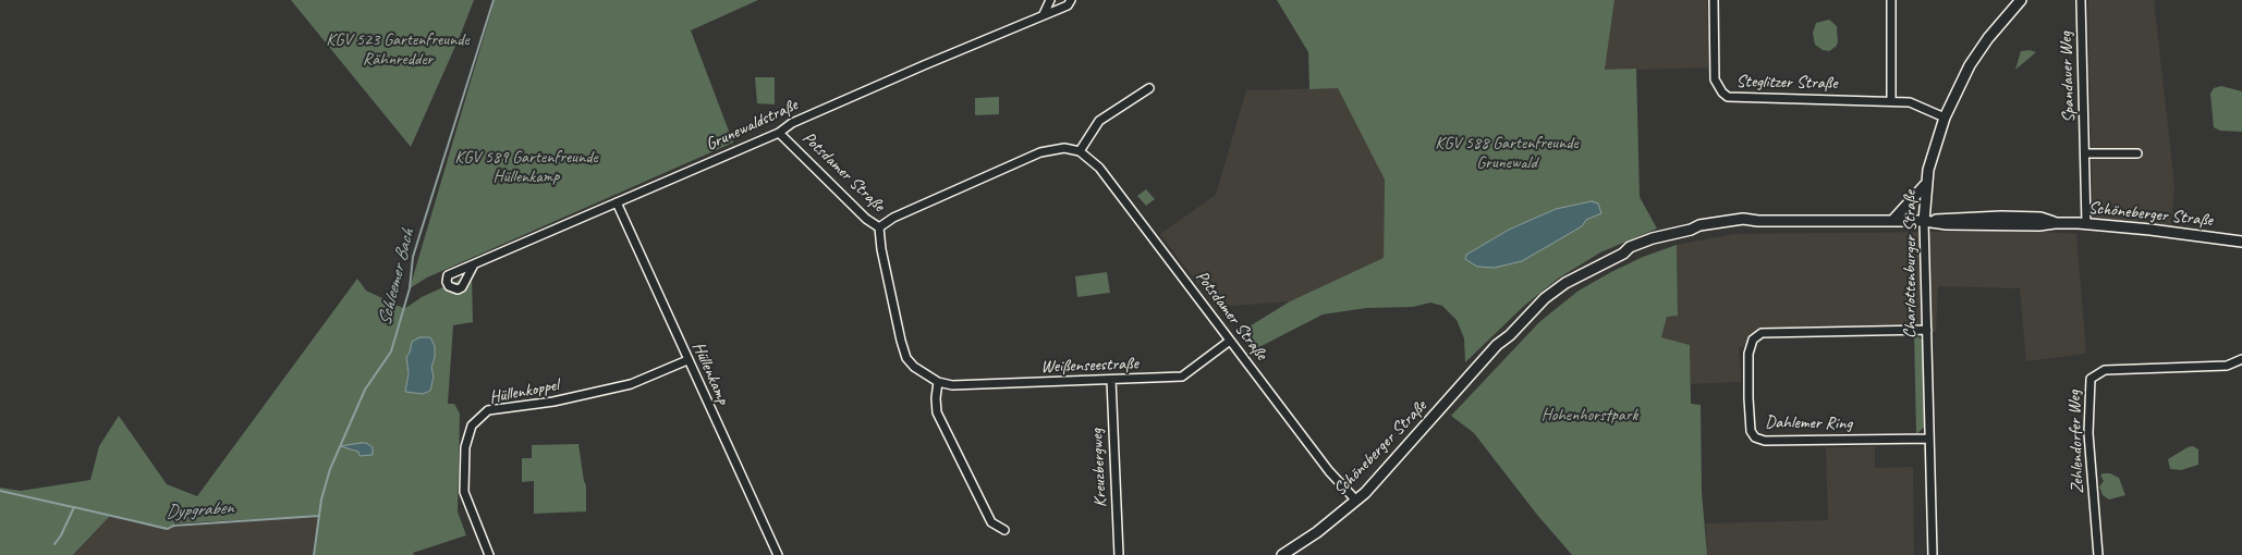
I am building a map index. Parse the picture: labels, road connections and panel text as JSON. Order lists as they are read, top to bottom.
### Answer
{
  "streets": {
    "street": [
      "Spandauer Weg",
      "Steglitzer Straße",
      "Grunewaldstraße",
      "Potsdamer Straße",
      "Schöneberger Straße",
      "Charlottenburger Straße",
      "Weißenseestraße",
      "Hüllenkamp",
      "Hüllenkoppel",
      "Dahlemer Ring",
      "Zehlendorfer Weg",
      "Kreuzbergweg"
    ]
  },
  "crossings": [
    ["Spandauer Weg", "Schöneberger Straße"],
    ["Steglitzer Straße", "Charlottenburger Straße"],
    ["Grunewaldstraße", "Potsdamer Straße"],
    ["Grunewaldstraße", "Hüllenkamp"],
    ["Potsdamer Straße", "Schöneberger Straße"],
    ["Potsdamer Straße", "Weißenseestraße"],
    ["Schöneberger Straße", "Charlottenburger Straße"],
    ["Charlottenburger Straße", "Dahlemer Ring"],
    ["Weißenseestraße", "Kreuzbergweg"],
    ["Hüllenkamp", "Hüllenkoppel"]
  ],
  "water": ["Schleemer Bach", "Dypgraben"],
  "parks": [
    "KGV 523 Gartenfreunde Rähnredder",
    "KGV 588 Gartenfreunde Grunewald",
    "KGV 589 Gartenfreunde Hüllenkamp",
    "Hohenhorstpark"
  ]
}
